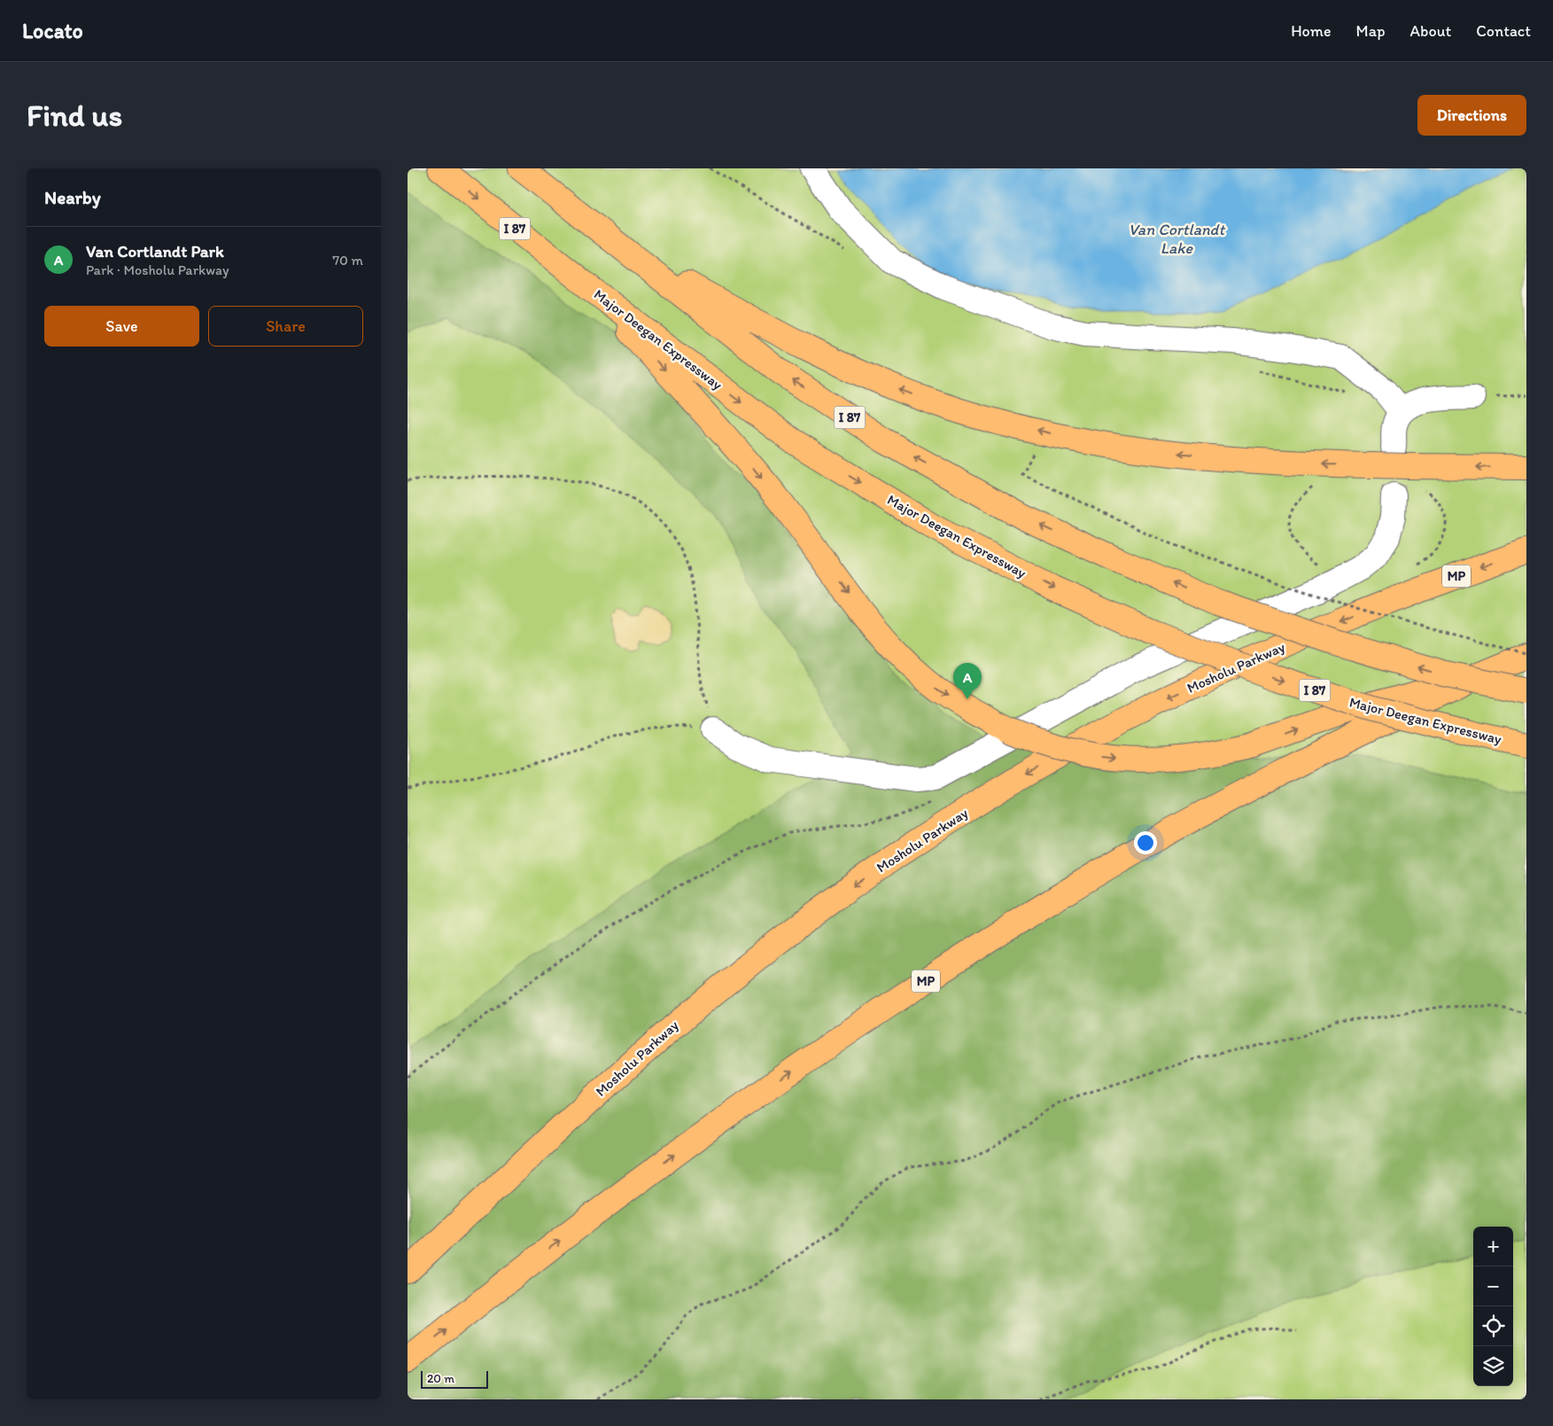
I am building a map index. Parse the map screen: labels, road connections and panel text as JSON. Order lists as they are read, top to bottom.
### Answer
{
  "streets": {
    "highway": [
      "I 87",
      "Major Deegan Expressway",
      "MP",
      "Mosholu Parkway"
    ]
  },
  "water": ["Van Cortlandt Lake"],
  "scale_bar": "20 m",
  "page": {
    "header": "Locato",
    "nav": [
      "Home",
      "Map",
      "About",
      "Contact"
    ],
    "buttons": [
      "Directions",
      ["Save", "Share"]
    ],
    "title": "Find us",
    "heading": "Nearby",
    "list": [
      {
        "mark": "A",
        "name": "Van Cortlandt Park",
        "note": "Park · Mosholu Parkway",
        "value": "70 m"
      }
    ],
    "pins": "A",
    "map_buttons": ["+", "−"],
    "scale": "20 m"
  }
}
